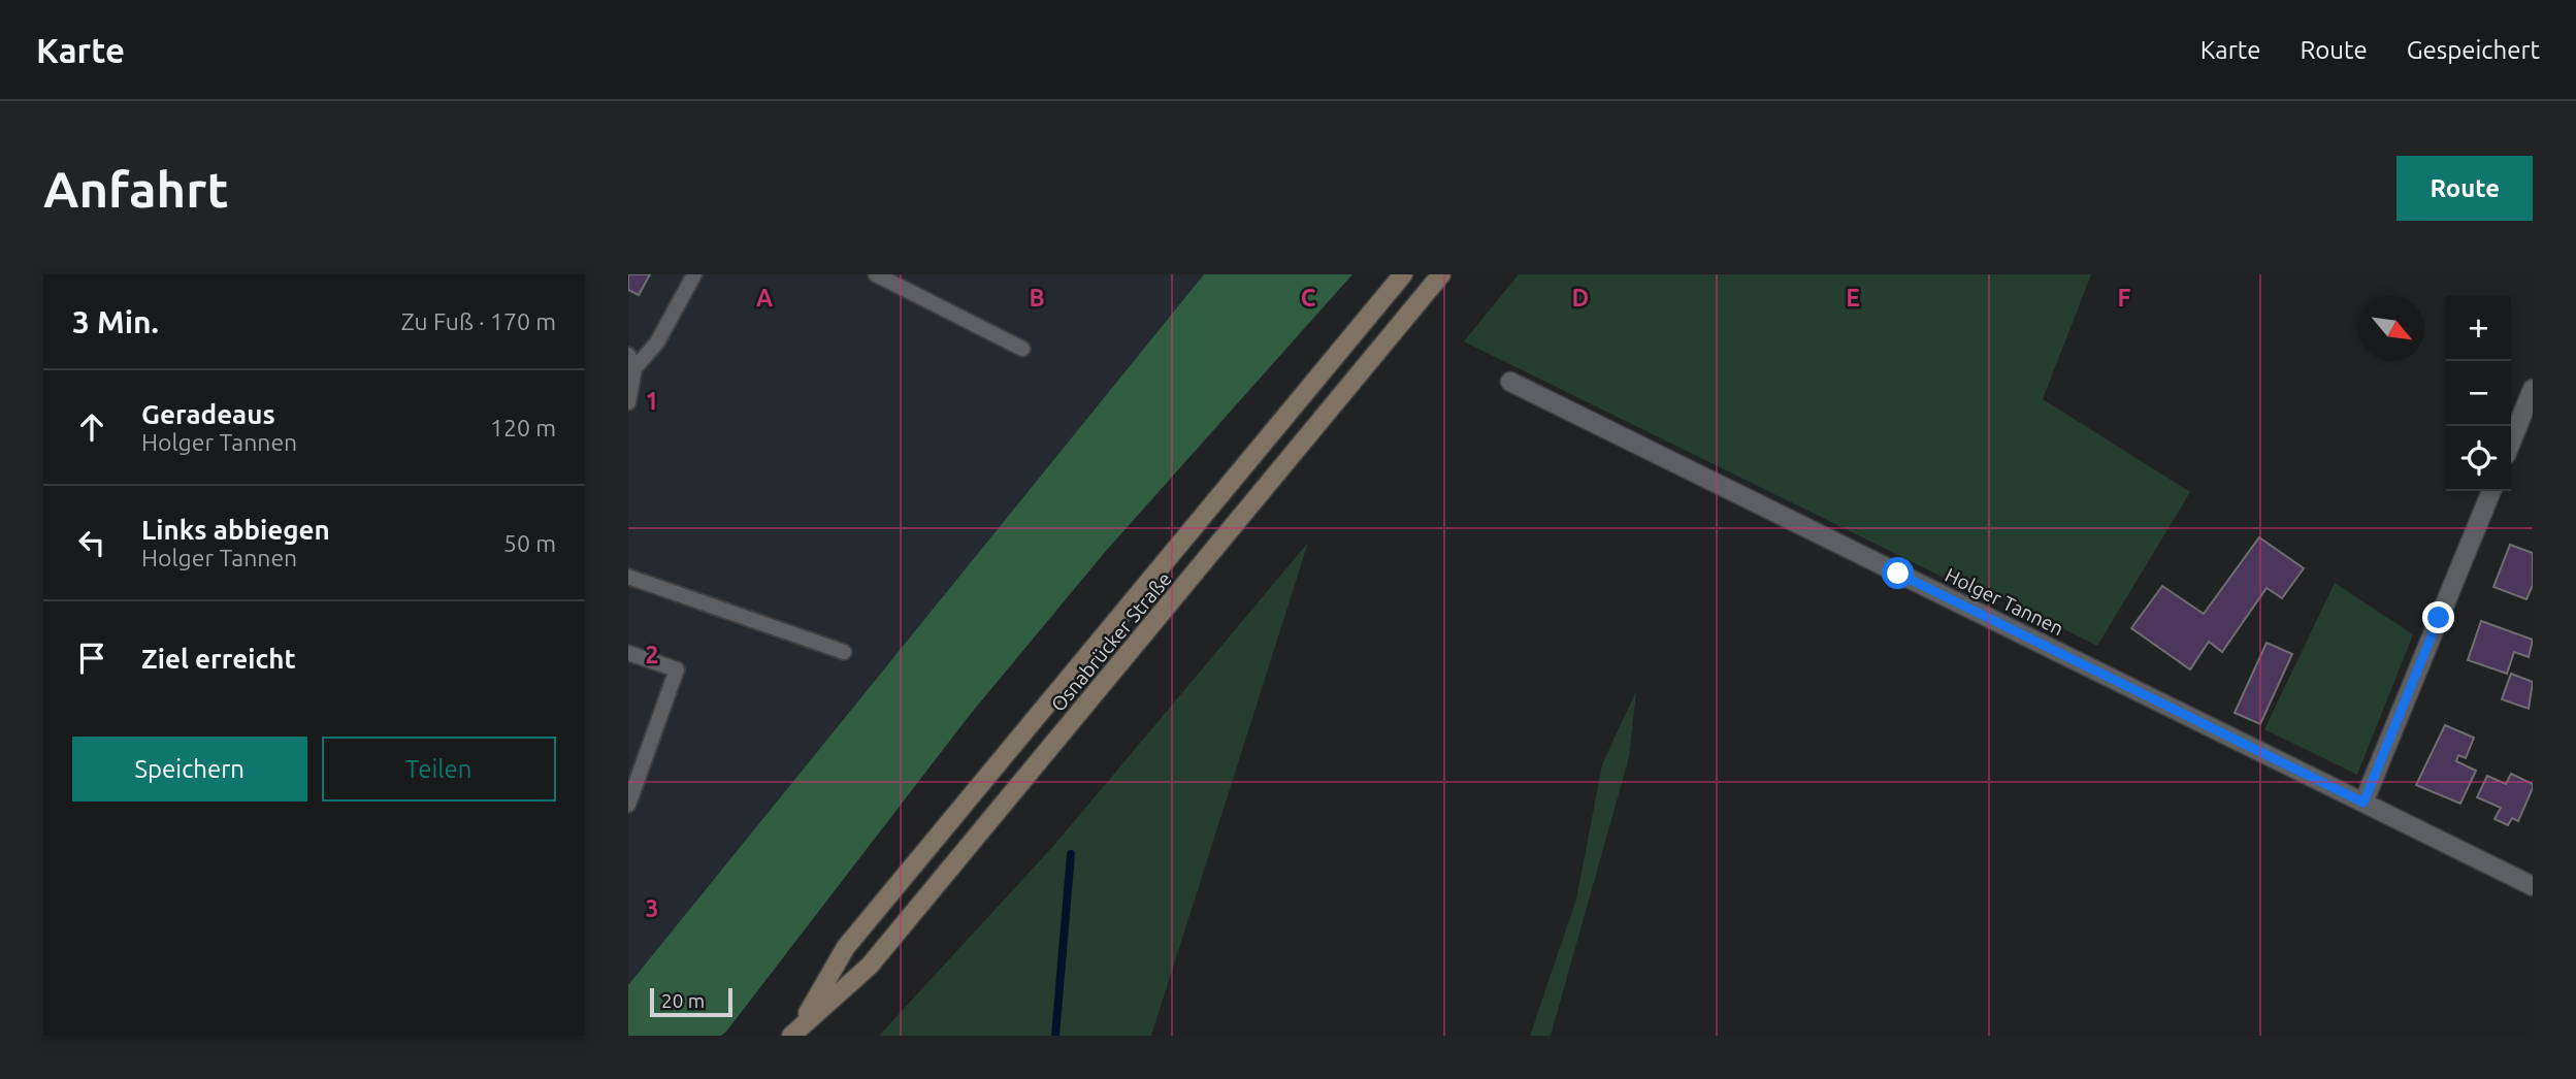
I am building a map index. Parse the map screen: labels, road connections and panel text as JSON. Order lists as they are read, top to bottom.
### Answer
{
  "streets": {
    "main road": ["Osnabrücker Straße"],
    "street": ["Holger Tannen"]
  },
  "scale_bar": "20 m",
  "north": "bottom right",
  "page": {
    "header": "Karte",
    "nav": ["Karte", "Route", "Gespeichert"],
    "buttons": [
      "Route",
      ["Speichern", "Teilen"]
    ],
    "title": "Anfahrt",
    "heading": ["3 Min.", "Zu Fuß · 170 m"],
    "map_buttons": ["+", "−"],
    "list": [
      ["Geradeaus", "Holger Tannen", "120 m"],
      ["Links abbiegen", "Holger Tannen", "50 m"],
      "Ziel erreicht"
    ],
    "scale": "20 m"
  },
  "grid": {
    "columns": [
      "A",
      "B",
      "C",
      "D",
      "E",
      "F"
    ],
    "rows": ["1", "2", "3"]
  }
}
